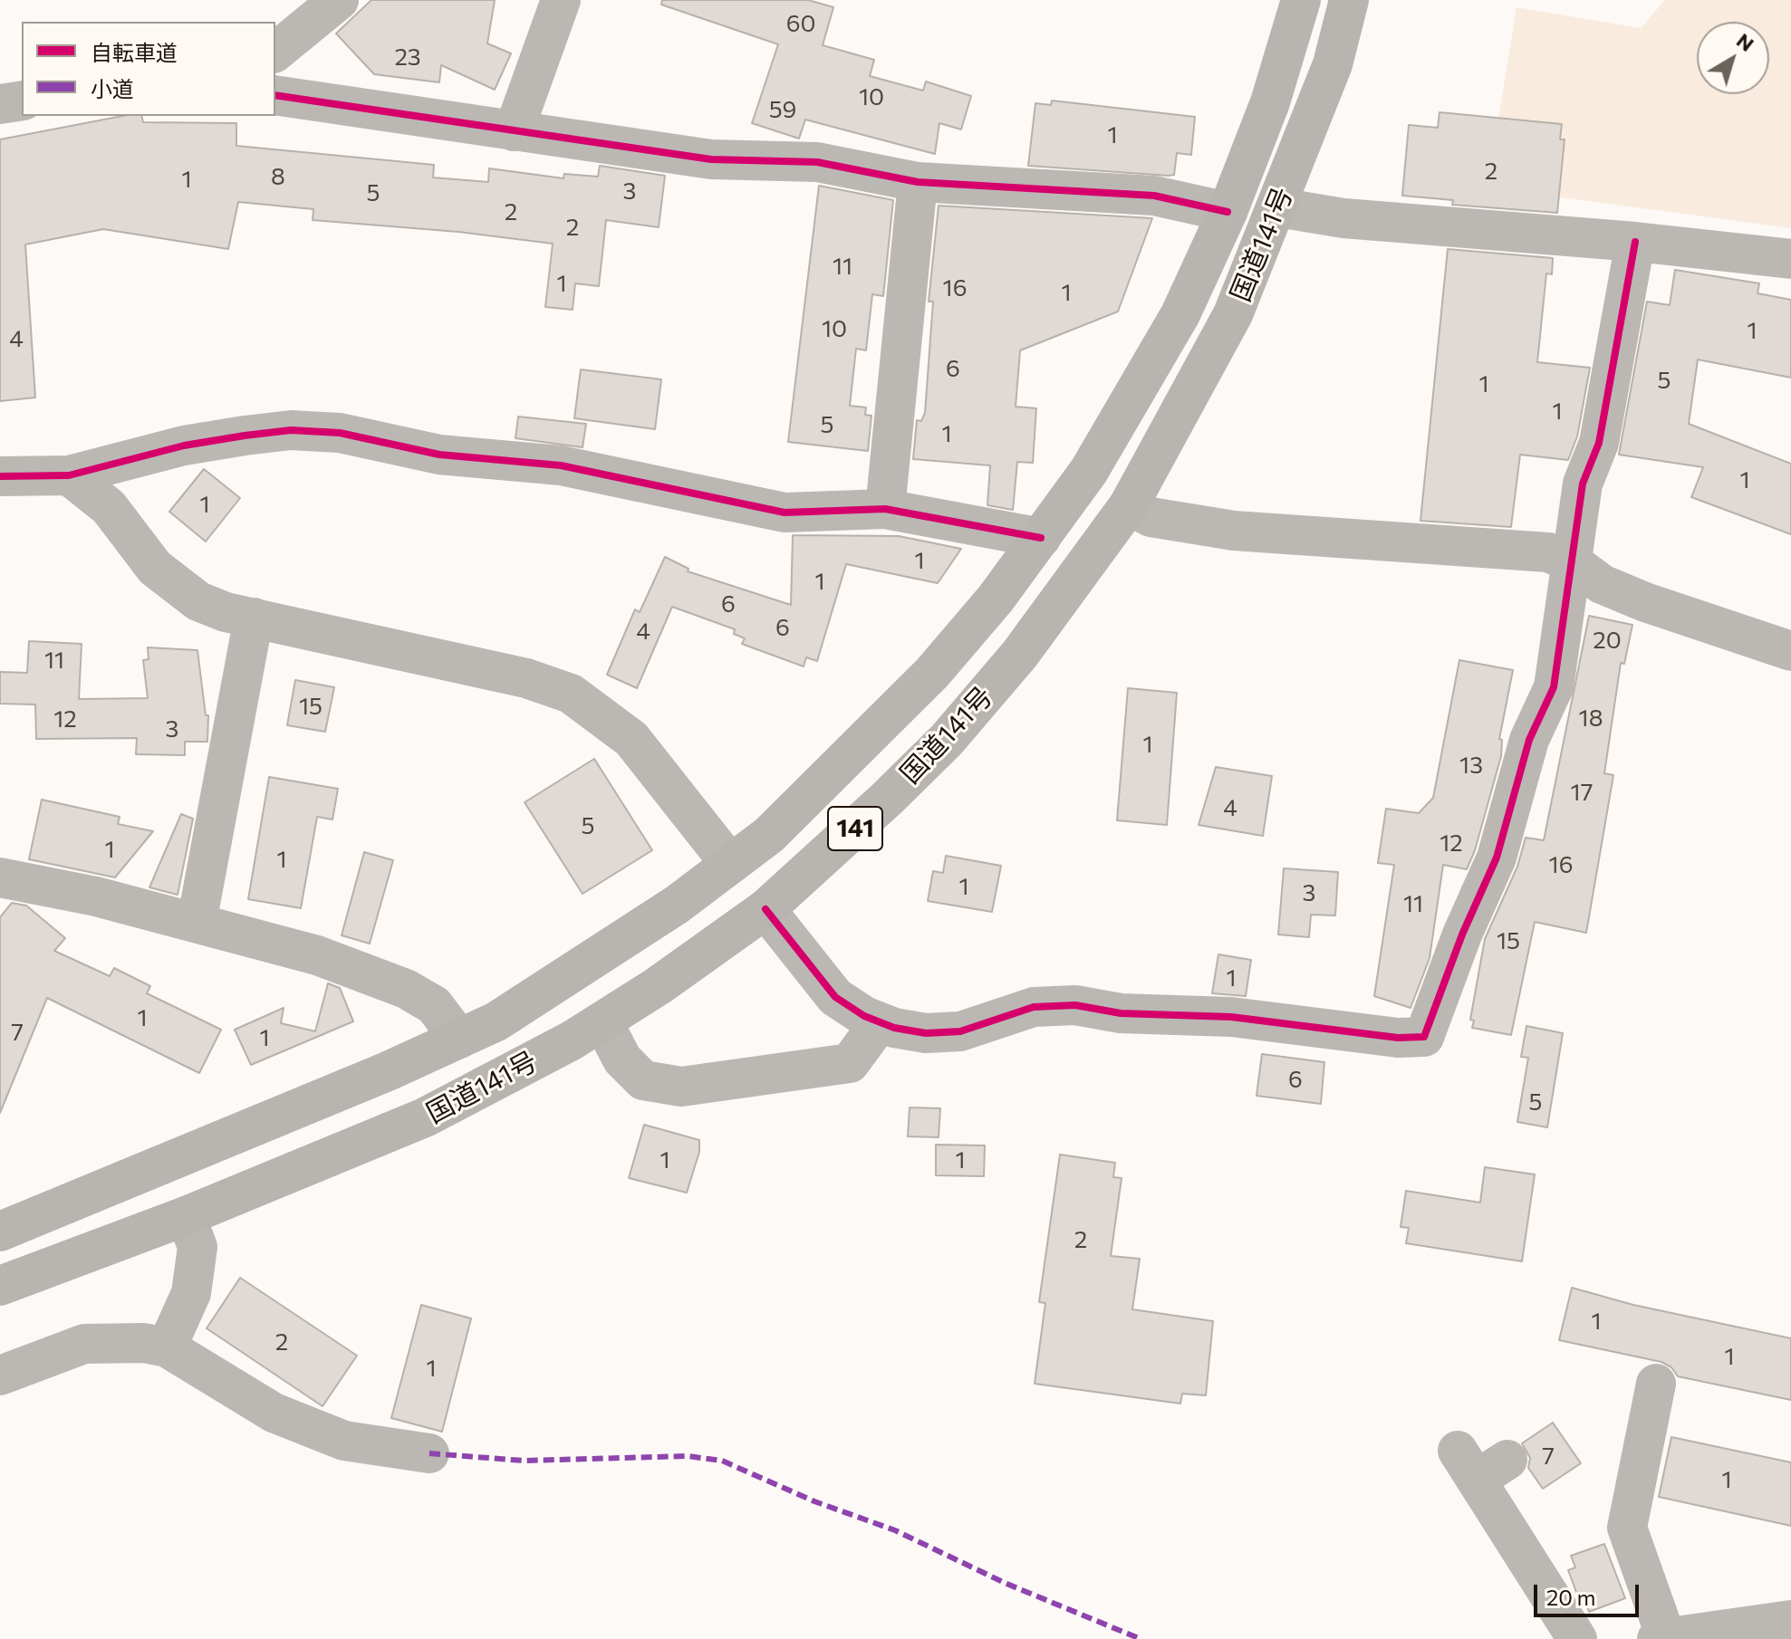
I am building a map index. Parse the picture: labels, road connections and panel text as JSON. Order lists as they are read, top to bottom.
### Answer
{
  "streets": {
    "highway": ["国道141号", "141"]
  },
  "house_numbers": [
    "60",
    "23",
    "10",
    "59",
    "1",
    "2",
    "8",
    "1",
    "3",
    "5",
    "2",
    "2",
    "11",
    "1",
    "16",
    "1",
    "10",
    "1",
    "4",
    "6",
    "5",
    "1",
    "1",
    "5",
    "1",
    "1",
    "1",
    "1",
    "1",
    "6",
    "6",
    "4",
    "20",
    "11",
    "15",
    "18",
    "12",
    "3",
    "1",
    "13",
    "17",
    "4",
    "5",
    "12",
    "1",
    "1",
    "16",
    "1",
    "3",
    "11",
    "15",
    "1",
    "1",
    "7",
    "1",
    "6",
    "5",
    "1",
    "1",
    "2",
    "1",
    "2",
    "1",
    "1",
    "7",
    "1"
  ],
  "legend": ["自転車道", "小道"],
  "scale_bar": "20 m",
  "north": "top right"
}
